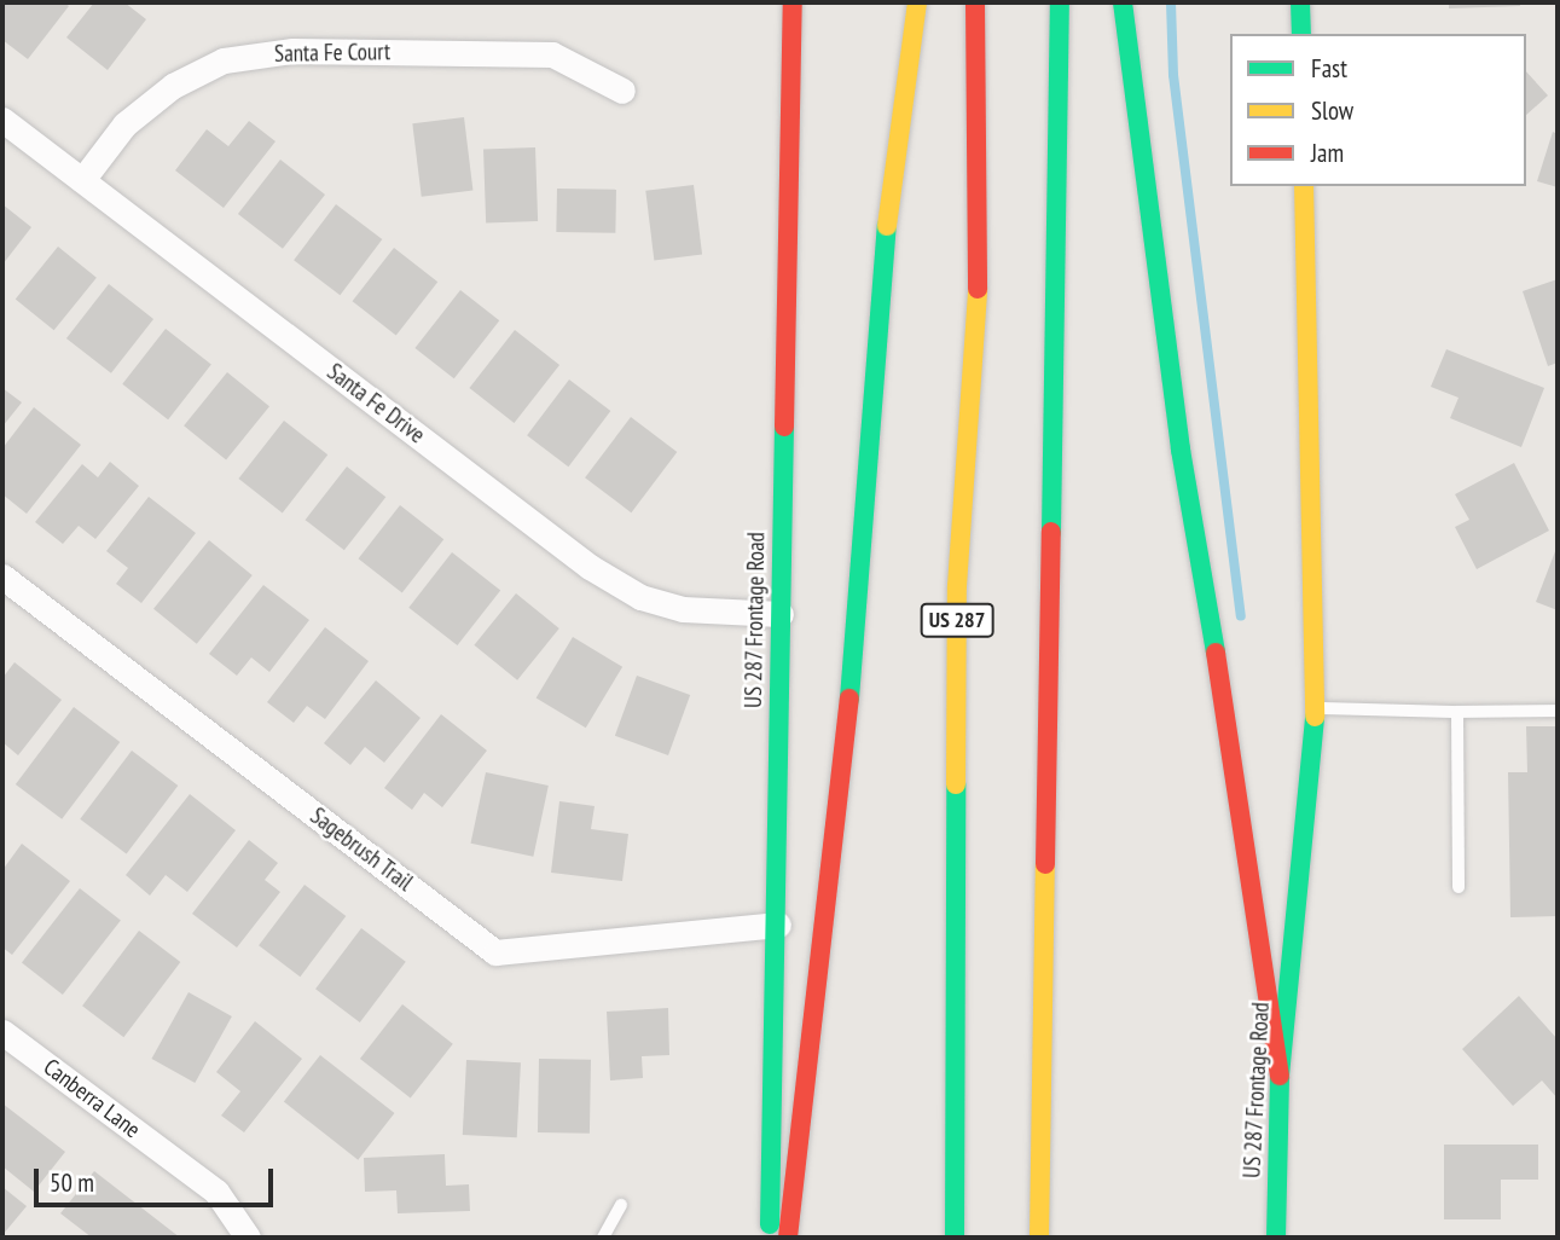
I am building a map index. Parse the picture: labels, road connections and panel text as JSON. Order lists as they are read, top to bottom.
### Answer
{
  "streets": {
    "main road": ["US 287 Frontage Road", "US 287"],
    "street": [
      "Santa Fe Court",
      "Santa Fe Drive",
      "Sagebrush Trail",
      "Canberra Lane"
    ]
  },
  "crossings": [
    ["Santa Fe Court", "Santa Fe Drive"],
    ["Santa Fe Drive", "US 287 Frontage Road"],
    ["US 287 Frontage Road", "Sagebrush Trail"]
  ],
  "legend": ["Fast", "Slow", "Jam"],
  "scale_bar": "50 m"
}
